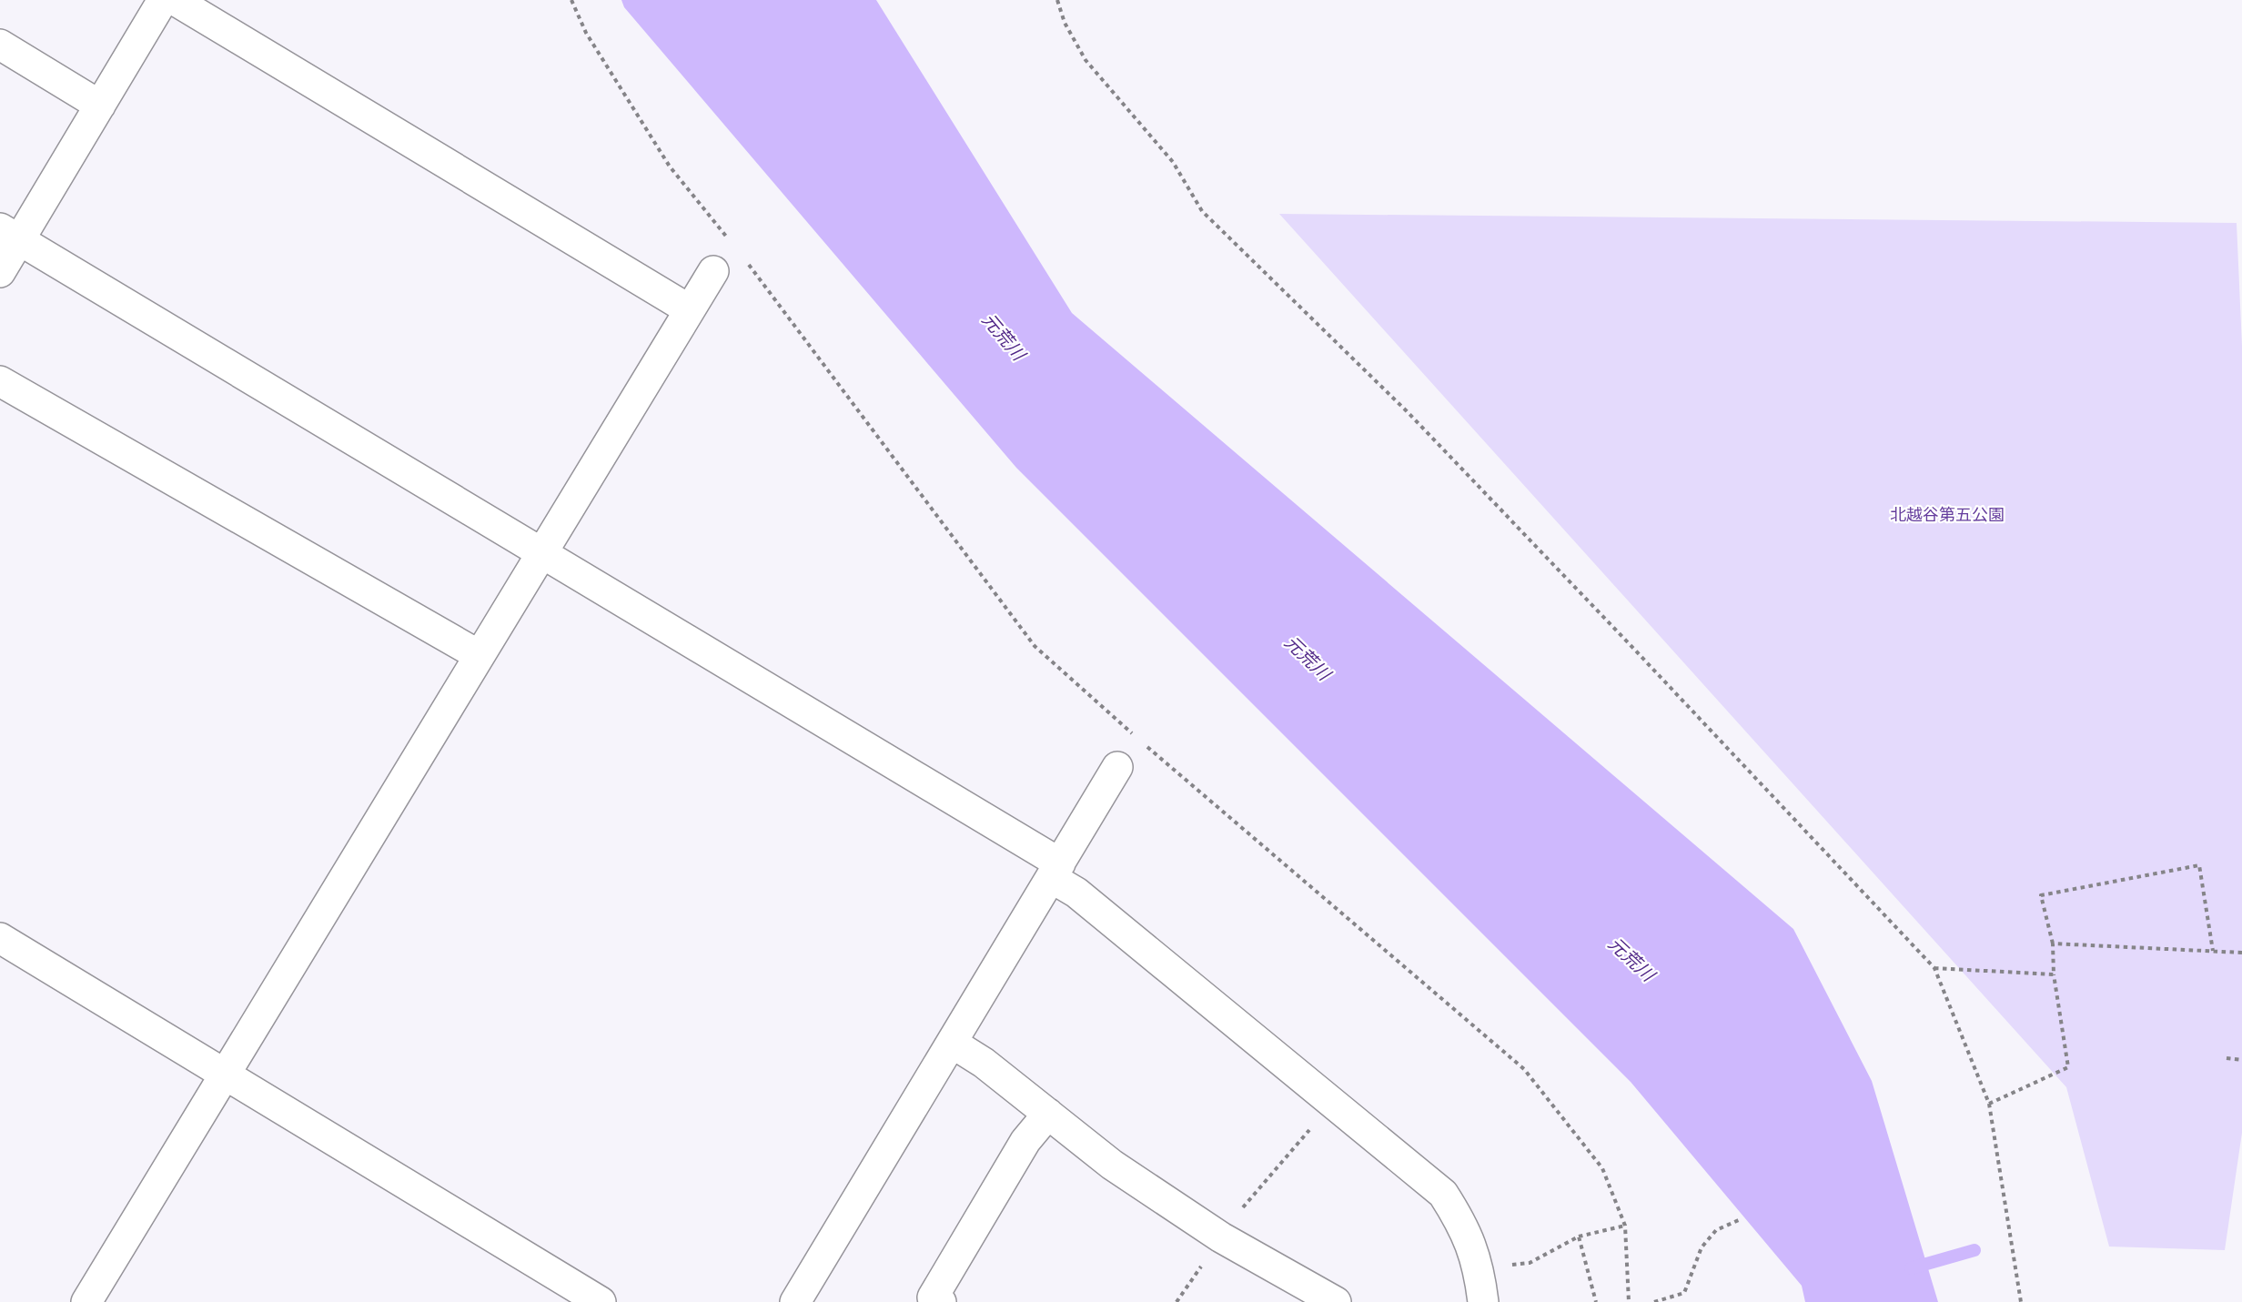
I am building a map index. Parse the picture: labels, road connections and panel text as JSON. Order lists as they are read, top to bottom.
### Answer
{
  "water": ["元荒川"],
  "parks": ["北越谷第五公園"]
}
